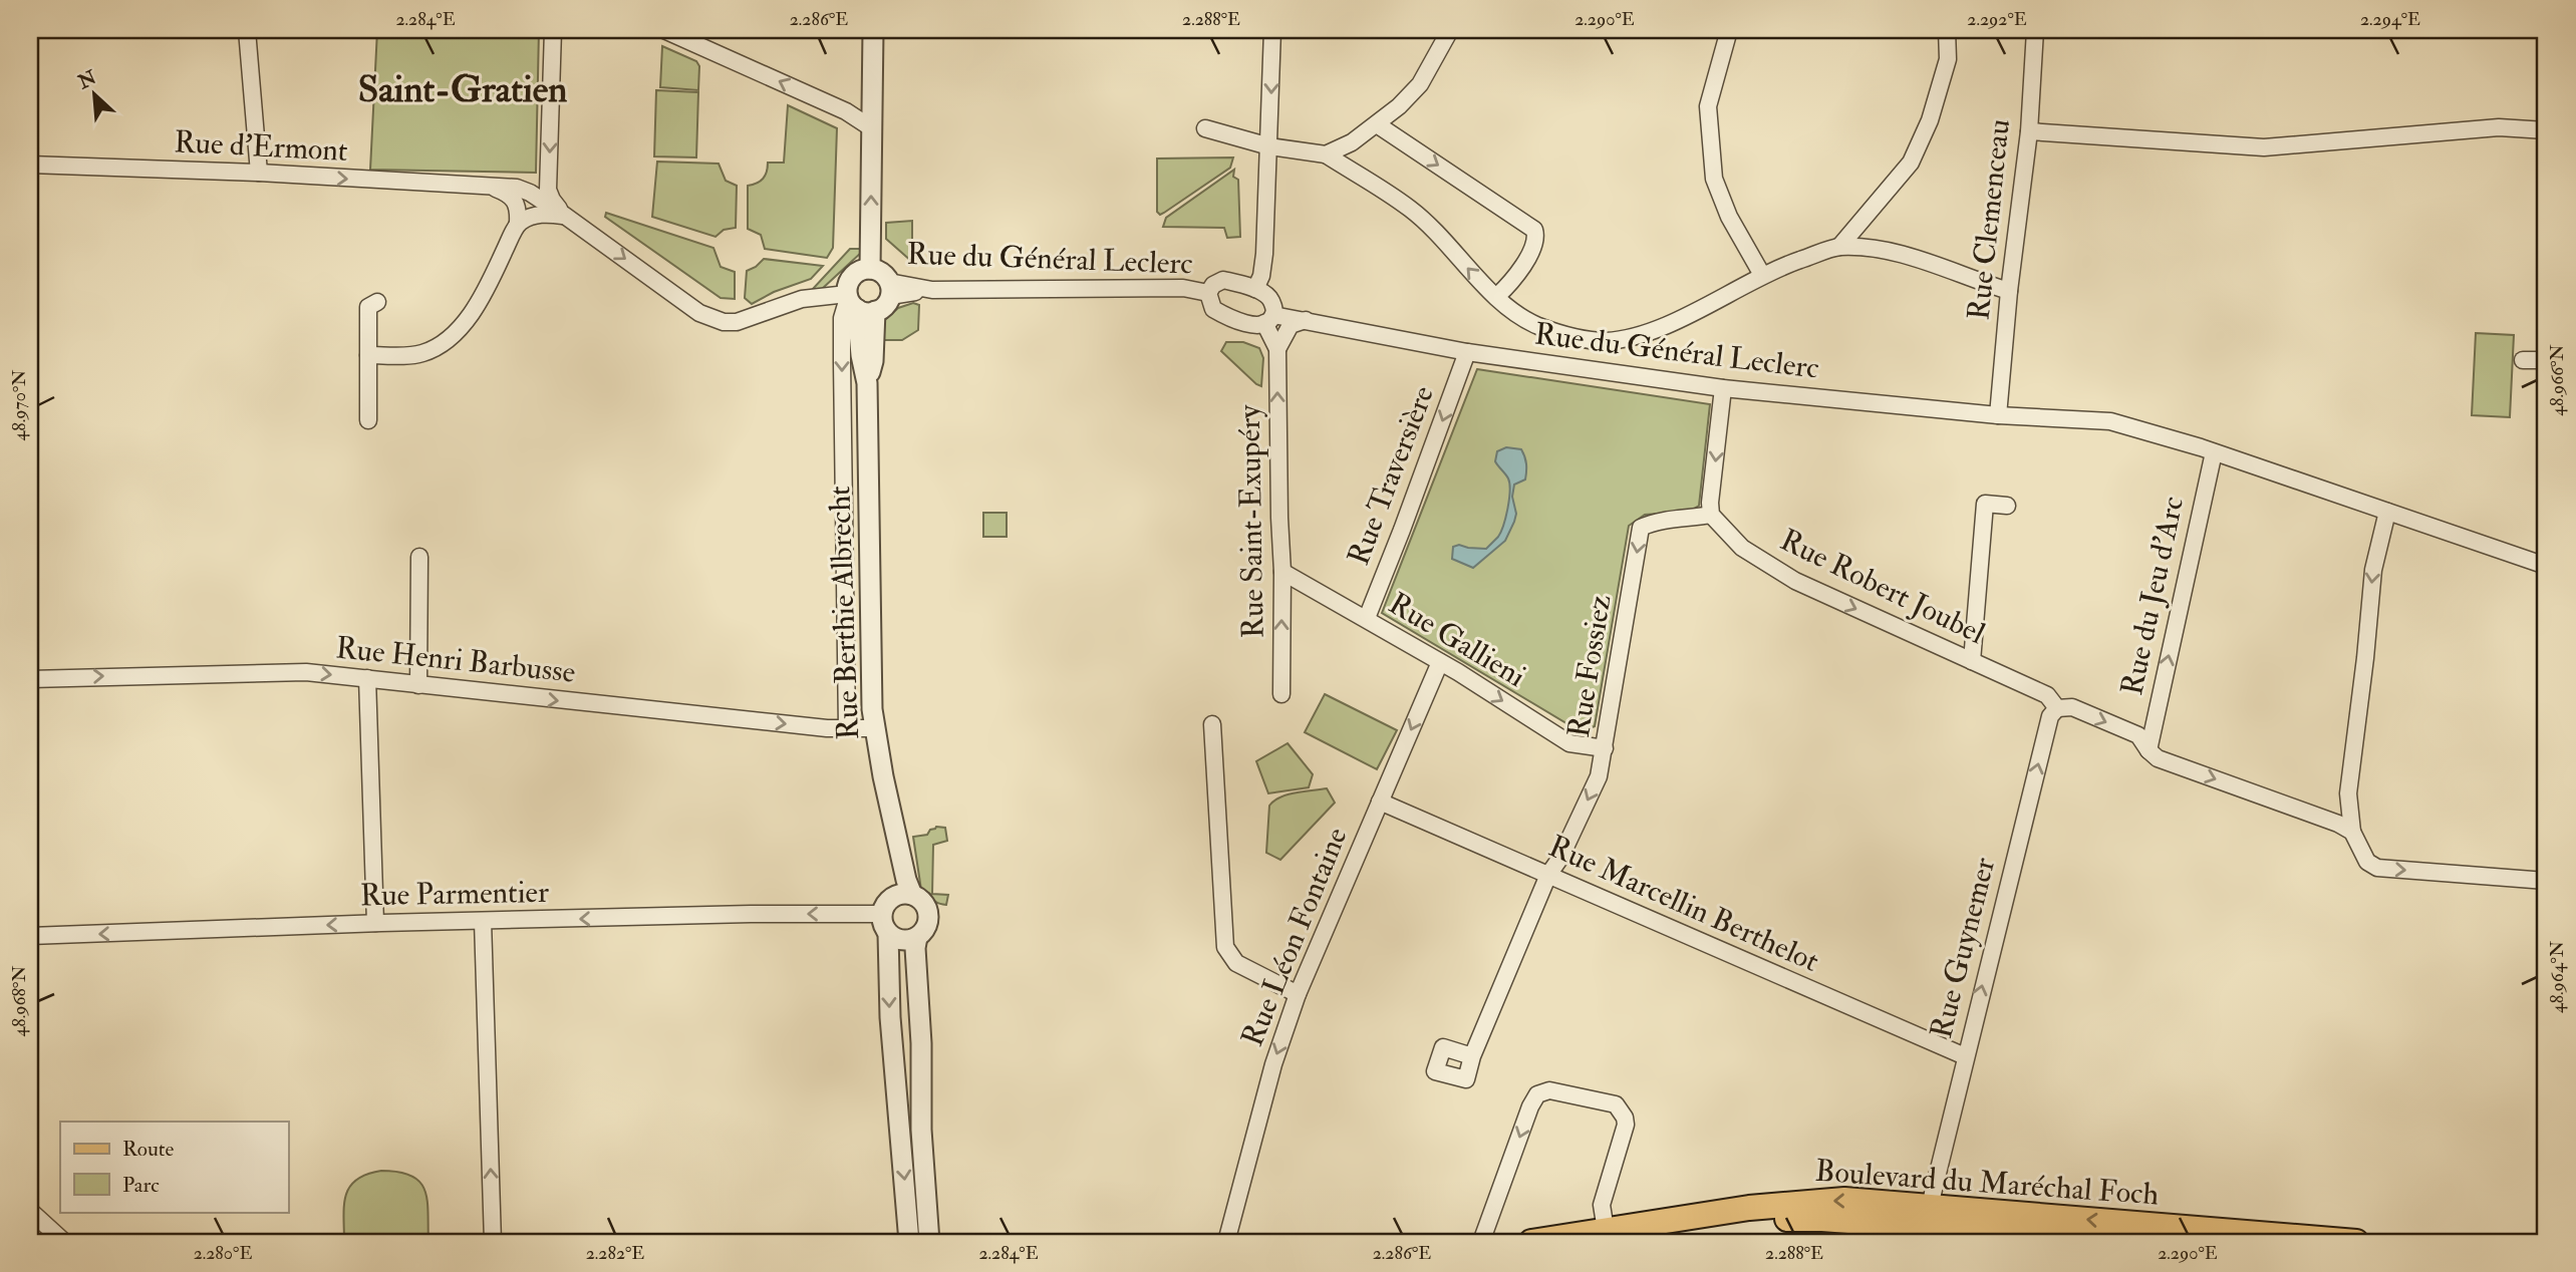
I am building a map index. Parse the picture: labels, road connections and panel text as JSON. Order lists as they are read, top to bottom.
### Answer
{
  "streets": {
    "main road": ["Boulevard du Maréchal Foch"],
    "street": [
      "Rue d'Ermont",
      "Rue Clemenceau",
      "Rue du Général Leclerc",
      "Rue Traversière",
      "Rue Saint-Exupéry",
      "Rue Robert Joubel",
      "Rue du Jeu d'Arc",
      "Rue Berthie Albrecht",
      "Rue Gallieni",
      "Rue Henri Barbusse",
      "Rue Fossiez",
      "Rue Parmentier",
      "Rue Marcellin Berthelot",
      "Rue Léon Fontaine",
      "Rue Guynemer"
    ]
  },
  "crossings": [
    ["Rue d'Ermont", "Rue du Général Leclerc"],
    ["Rue d'Ermont", "Rue Berthie Albrecht"],
    ["Rue Clemenceau", "Rue du Général Leclerc"],
    ["Rue du Général Leclerc", "Rue Traversière"],
    ["Rue du Général Leclerc", "Rue Saint-Exupéry"],
    ["Rue du Général Leclerc", "Rue du Jeu d'Arc"],
    ["Rue du Général Leclerc", "Rue Berthie Albrecht"],
    ["Rue Traversière", "Rue Gallieni"],
    ["Rue Saint-Exupéry", "Rue Gallieni"],
    ["Rue Robert Joubel", "Rue du Jeu d'Arc"],
    ["Rue Robert Joubel", "Rue Fossiez"],
    ["Rue Robert Joubel", "Rue Guynemer"],
    ["Rue Berthie Albrecht", "Rue Henri Barbusse"],
    ["Rue Berthie Albrecht", "Rue Parmentier"],
    ["Rue Gallieni", "Rue Fossiez"],
    ["Rue Gallieni", "Rue Léon Fontaine"],
    ["Rue Fossiez", "Rue Marcellin Berthelot"],
    ["Rue Marcellin Berthelot", "Rue Léon Fontaine"],
    ["Rue Marcellin Berthelot", "Rue Guynemer"],
    ["Rue Guynemer", "Boulevard du Maréchal Foch"]
  ],
  "one_way": [
    "Rue d'Ermont",
    "Rue Traversière",
    "Rue Saint-Exupéry",
    "Rue Robert Joubel",
    "Rue du Jeu d'Arc",
    "Rue Gallieni",
    "Rue Henri Barbusse",
    "Rue Fossiez",
    "Rue Parmentier",
    "Rue Léon Fontaine",
    "Rue Guynemer"
  ],
  "districts": ["Saint-Gratien"],
  "legend": ["Route", "Parc"],
  "north": "top left",
  "coordinates": [
    "2.284°E",
    "2.286°E",
    "2.288°E",
    "2.290°E",
    "2.292°E",
    "2.294°E",
    "48.966°N",
    "48.970°N",
    "48.964°N",
    "48.968°N",
    "2.280°E",
    "2.282°E"
  ]
}
